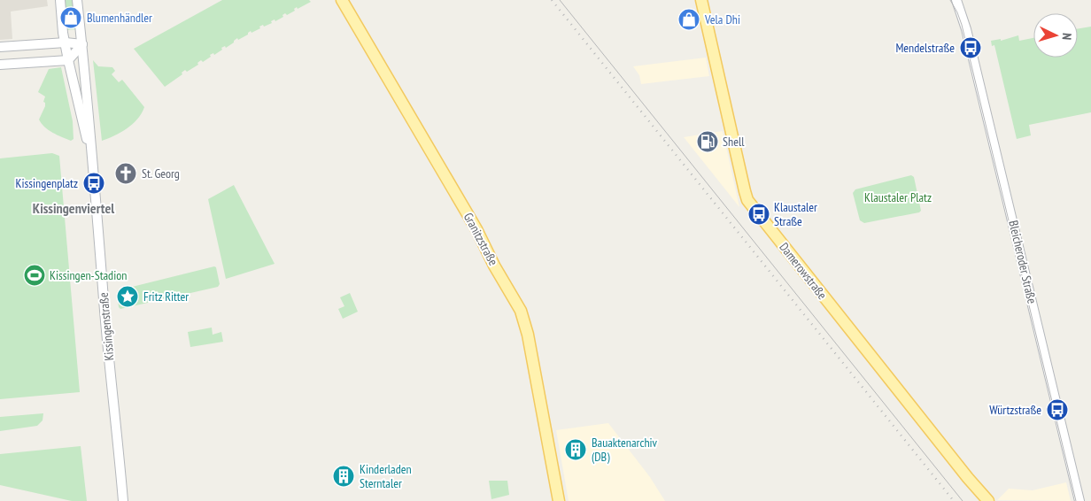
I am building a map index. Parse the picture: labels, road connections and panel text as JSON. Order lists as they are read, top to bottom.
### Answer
{
  "streets": {
    "main road": ["Granitzstraße", "Damerowstraße"],
    "street": ["Bleicheroder Straße", "Kissingenstraße"]
  },
  "districts": ["Kissingenviertel"],
  "parks": ["Klaustaler Platz"],
  "places": {
    "shop": ["Blumenhändler", "Vela Dhi"],
    "bus stop": [
      "Mendelstraße",
      "Kissingenplatz",
      "Klaustaler Straße",
      "Würtzstraße"
    ],
    "fuel station": ["Shell"],
    "church": ["St. Georg"],
    "sports": ["Kissingen-Stadion"],
    "place": ["Fritz Ritter"],
    "building": ["Bauaktenarchiv (DB)", "Kinderladen Sterntaler"]
  },
  "north": "right"
}
